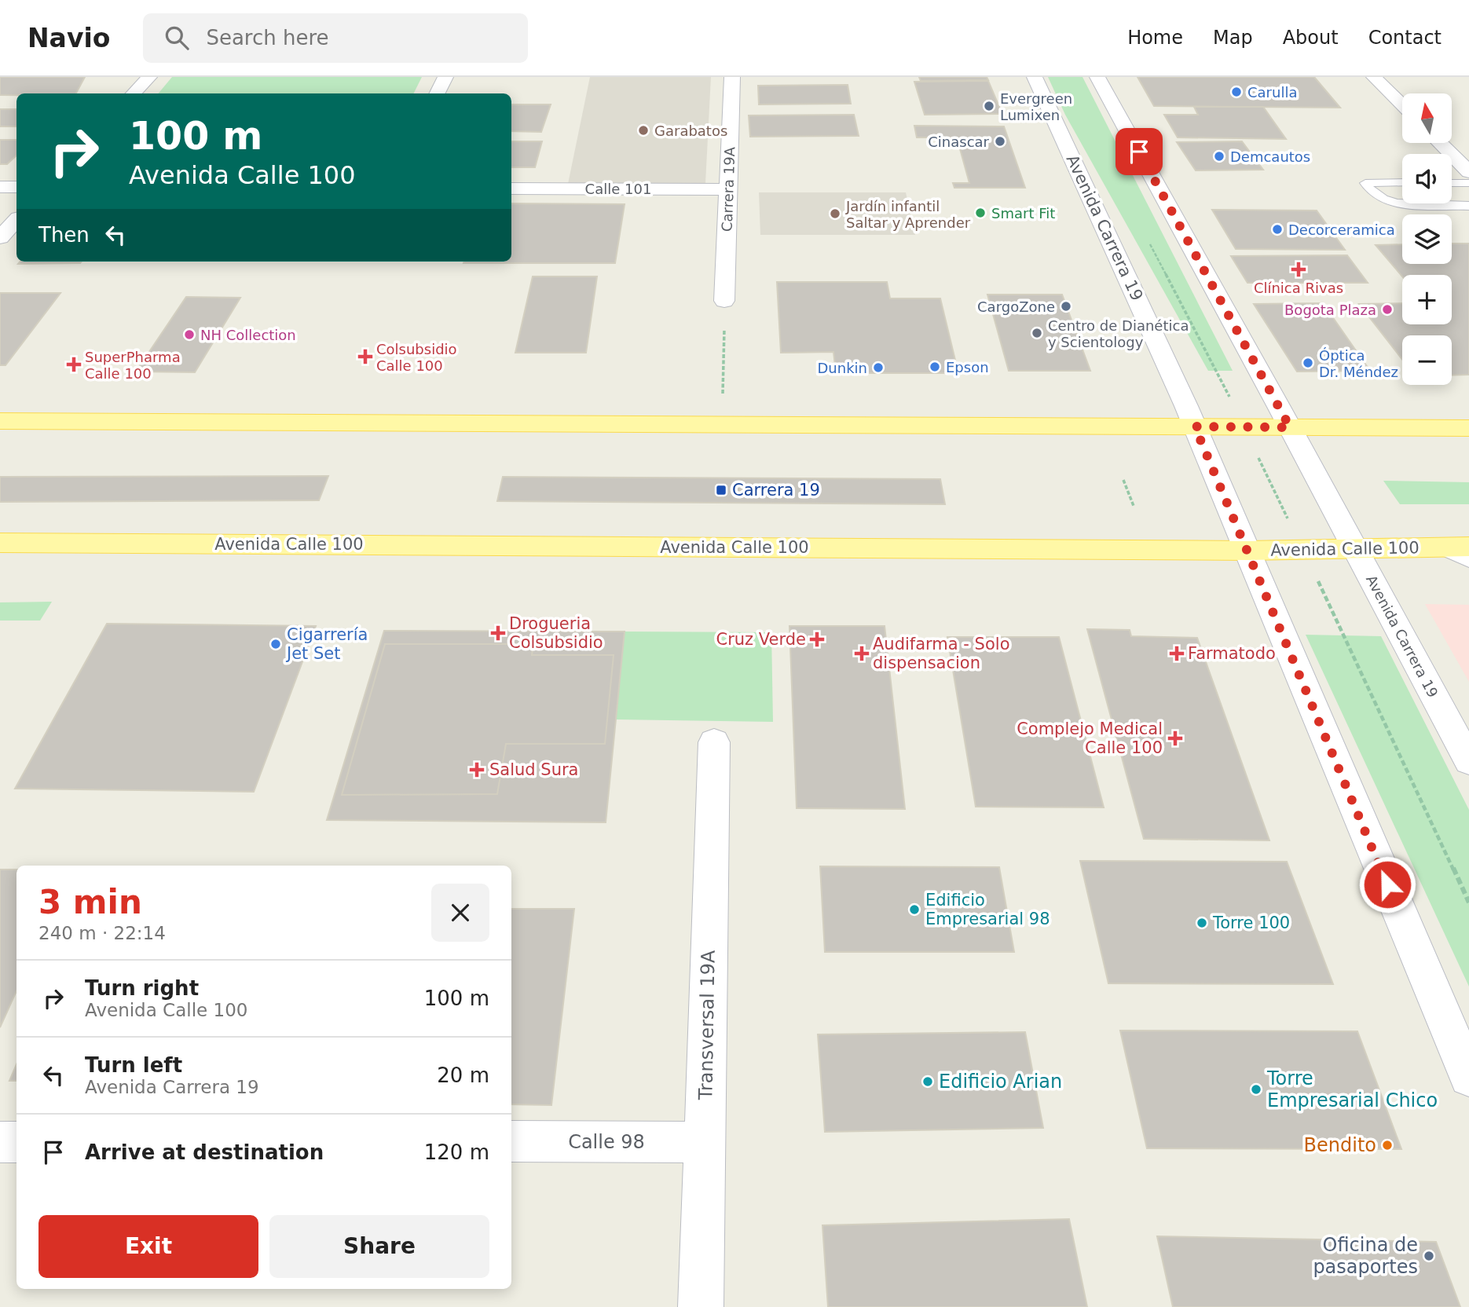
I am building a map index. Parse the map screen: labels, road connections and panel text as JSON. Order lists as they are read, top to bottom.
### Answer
{
  "streets": {
    "main road": [
      "Calle 101",
      "Carrera 19A",
      "Avenida Carrera 19",
      "Avenida Calle 100",
      "Transversal 19A",
      "Calle 98"
    ]
  },
  "crossings": [
    ["Calle 101", "Carrera 19A"],
    ["Avenida Carrera 19", "Avenida Calle 100"],
    ["Transversal 19A", "Calle 98"]
  ],
  "places": {
    "other": [
      "Carulla",
      "Evergreen Lumixen",
      "Garabatos",
      "Cinascar",
      "Demcautos",
      "Smart Fit",
      "Jardín infantil Saltar y Aprender",
      "Decorceramica",
      "CargoZone",
      "Bogota Plaza",
      "Centro de Dianética y Scientology",
      "NH Collection",
      "Óptica Dr. Méndez",
      "Epson",
      "Dunkin",
      "Cigarrería Jet Set",
      "Edificio Empresarial 98",
      "Torre 100",
      "Edificio Arian",
      "Torre Empresarial Chico",
      "Bendito",
      "Oficina de pasaportes"
    ],
    "health": [
      "Clínica Rivas",
      "Colsubsidio Calle 100",
      "SuperPharma Calle 100",
      "Drogueria Colsubsidio",
      "Cruz Verde",
      "Audifarma - Solo dispensacion",
      "Farmatodo",
      "Complejo Medical Calle 100",
      "Salud Sura"
    ],
    "transit": ["Carrera 19"]
  },
  "north": "top",
  "page": {
    "header": "Navio",
    "search": "Search here",
    "nav": [
      "Home",
      "Map",
      "About",
      "Contact"
    ],
    "map_buttons": ["+", "−"],
    "turn": ["100 m", "Avenida Calle 100"],
    "then": "Then",
    "heading": ["3 min", "240 m · 22:14"],
    "list": [
      {
        "name": "Turn right",
        "note": "Avenida Calle 100",
        "value": "100 m"
      },
      {
        "name": "Turn left",
        "note": "Avenida Carrera 19",
        "value": "20 m"
      },
      {
        "name": "Arrive at destination",
        "value": "120 m"
      }
    ],
    "buttons": ["Exit", "Share"]
  }
}
